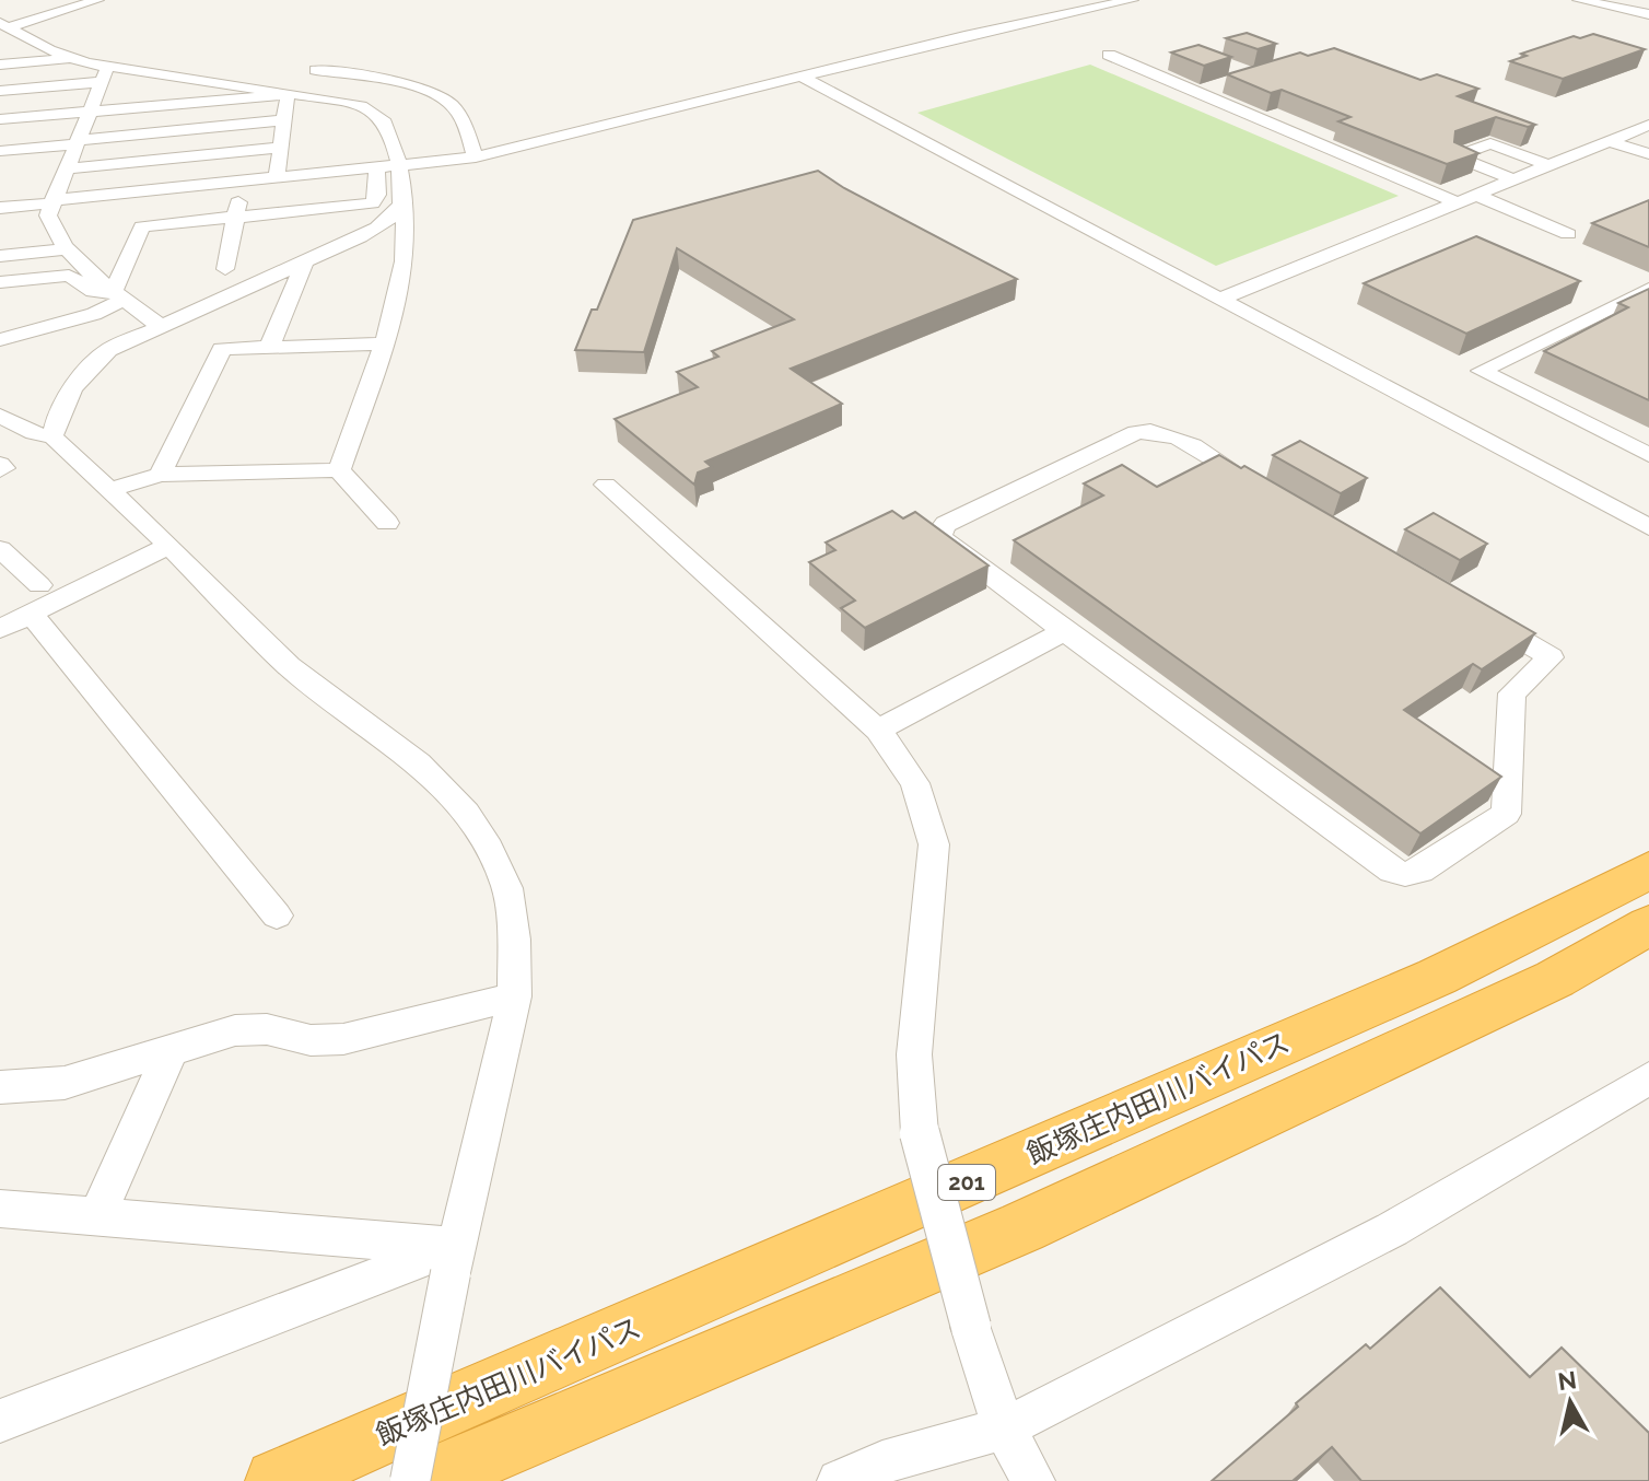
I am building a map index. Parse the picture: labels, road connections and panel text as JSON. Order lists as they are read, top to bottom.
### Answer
{
  "streets": {
    "highway": ["飯塚庄内田川バイパス", "201"]
  },
  "north": "top"
}
